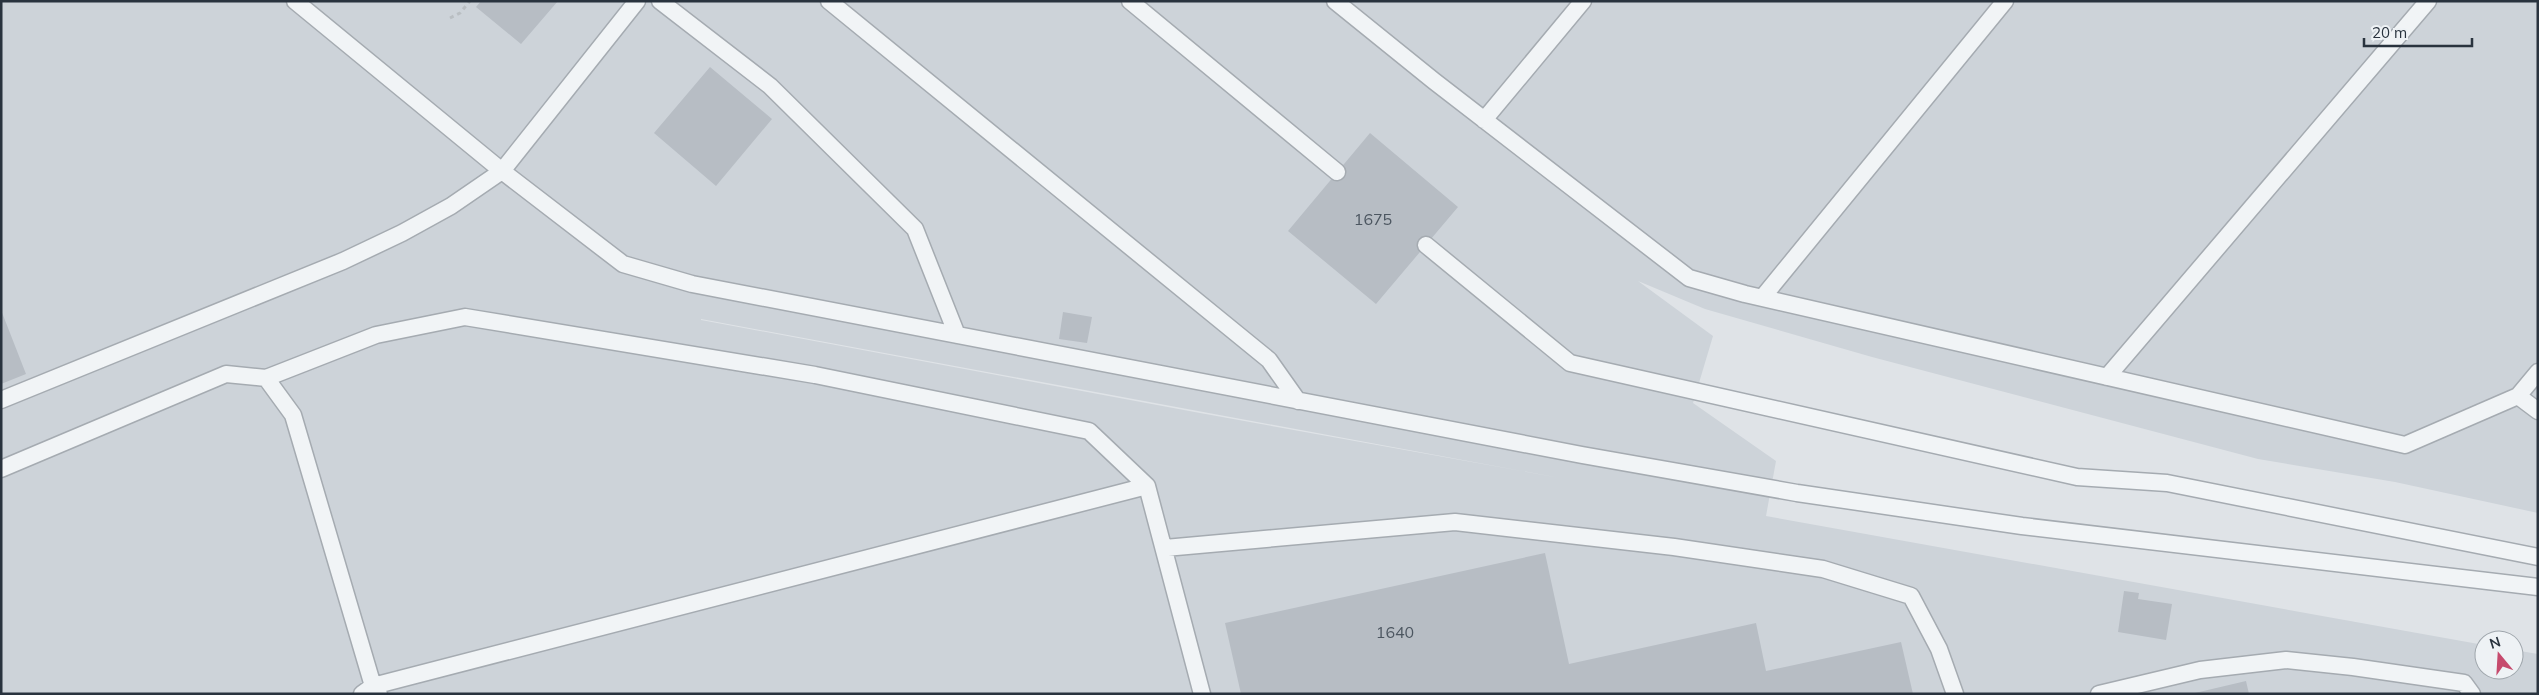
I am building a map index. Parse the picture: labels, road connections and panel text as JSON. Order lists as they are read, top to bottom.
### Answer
{
  "house_numbers": ["1675", "1640"],
  "scale_bar": "20 m",
  "north": "top"
}
